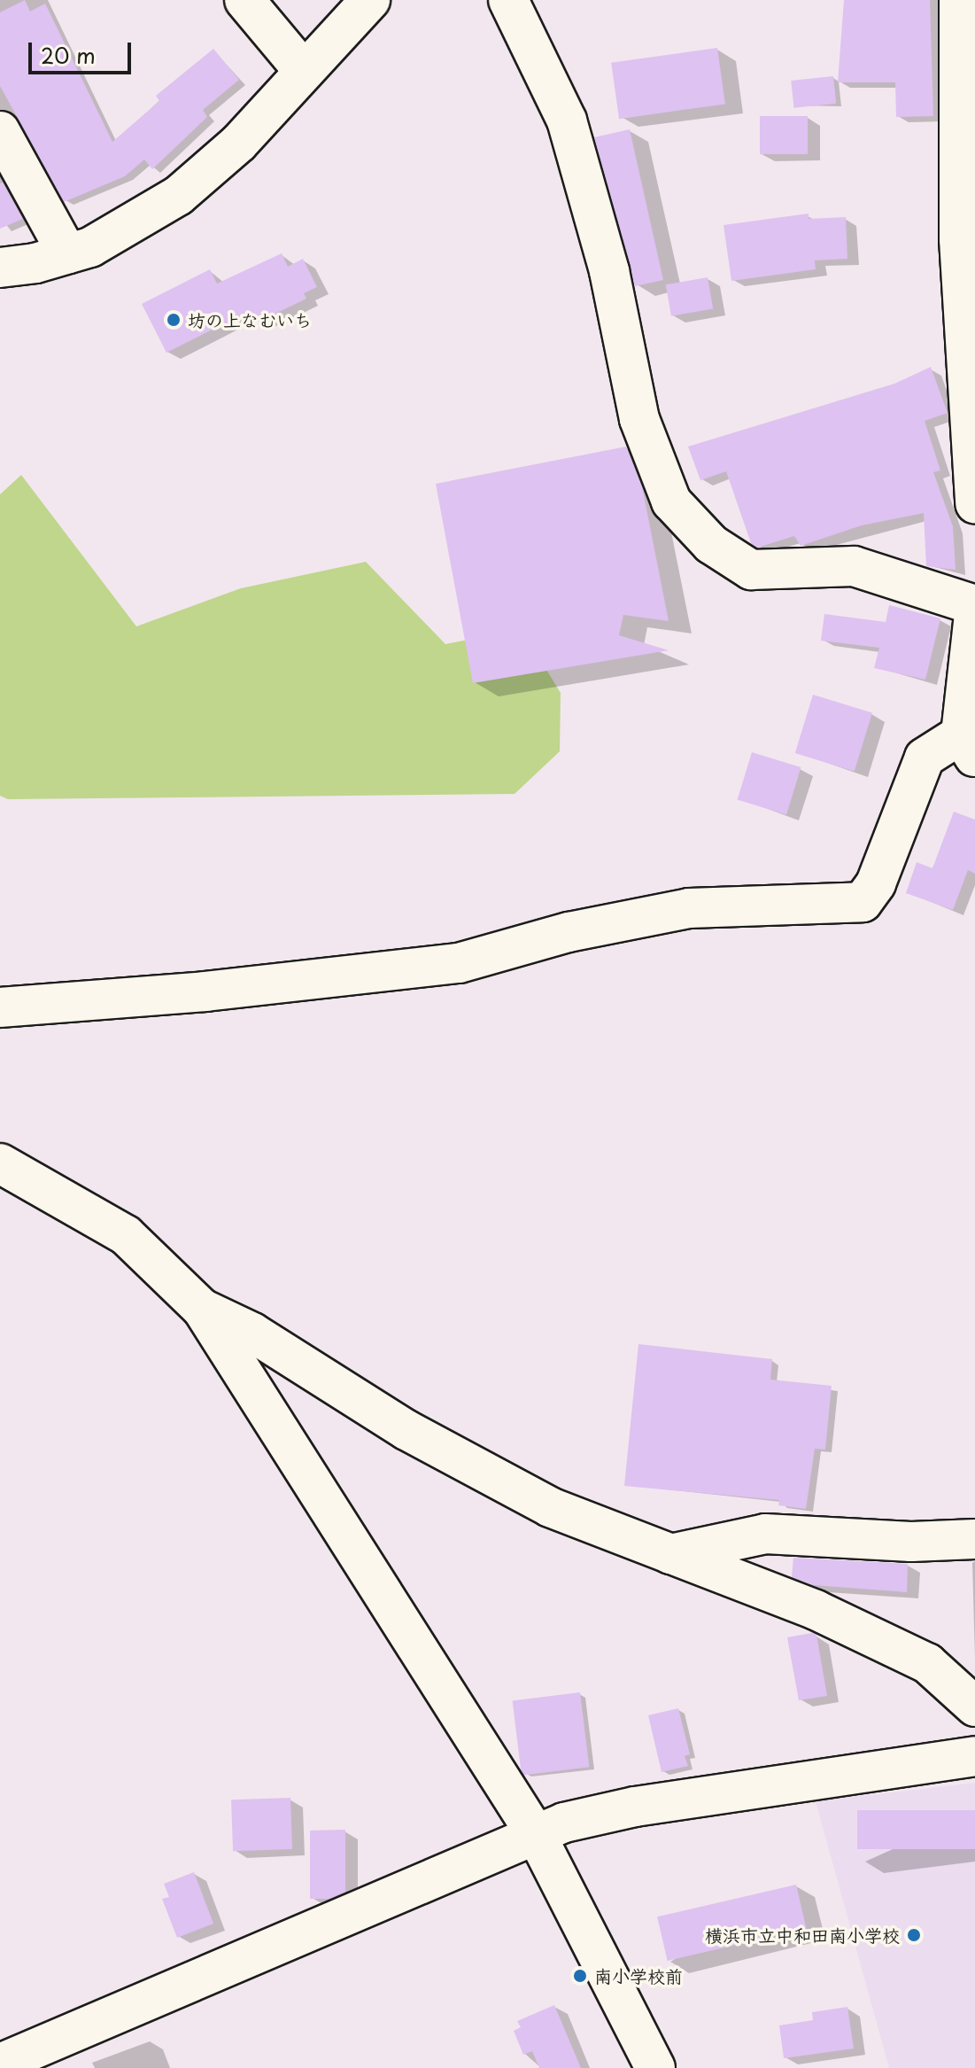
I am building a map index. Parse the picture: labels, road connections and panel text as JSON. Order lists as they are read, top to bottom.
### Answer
{
  "places": ["坊の上なむいち", "横浜市立中和田南小学校", "南小学校前"],
  "scale_bar": "20 m"
}
